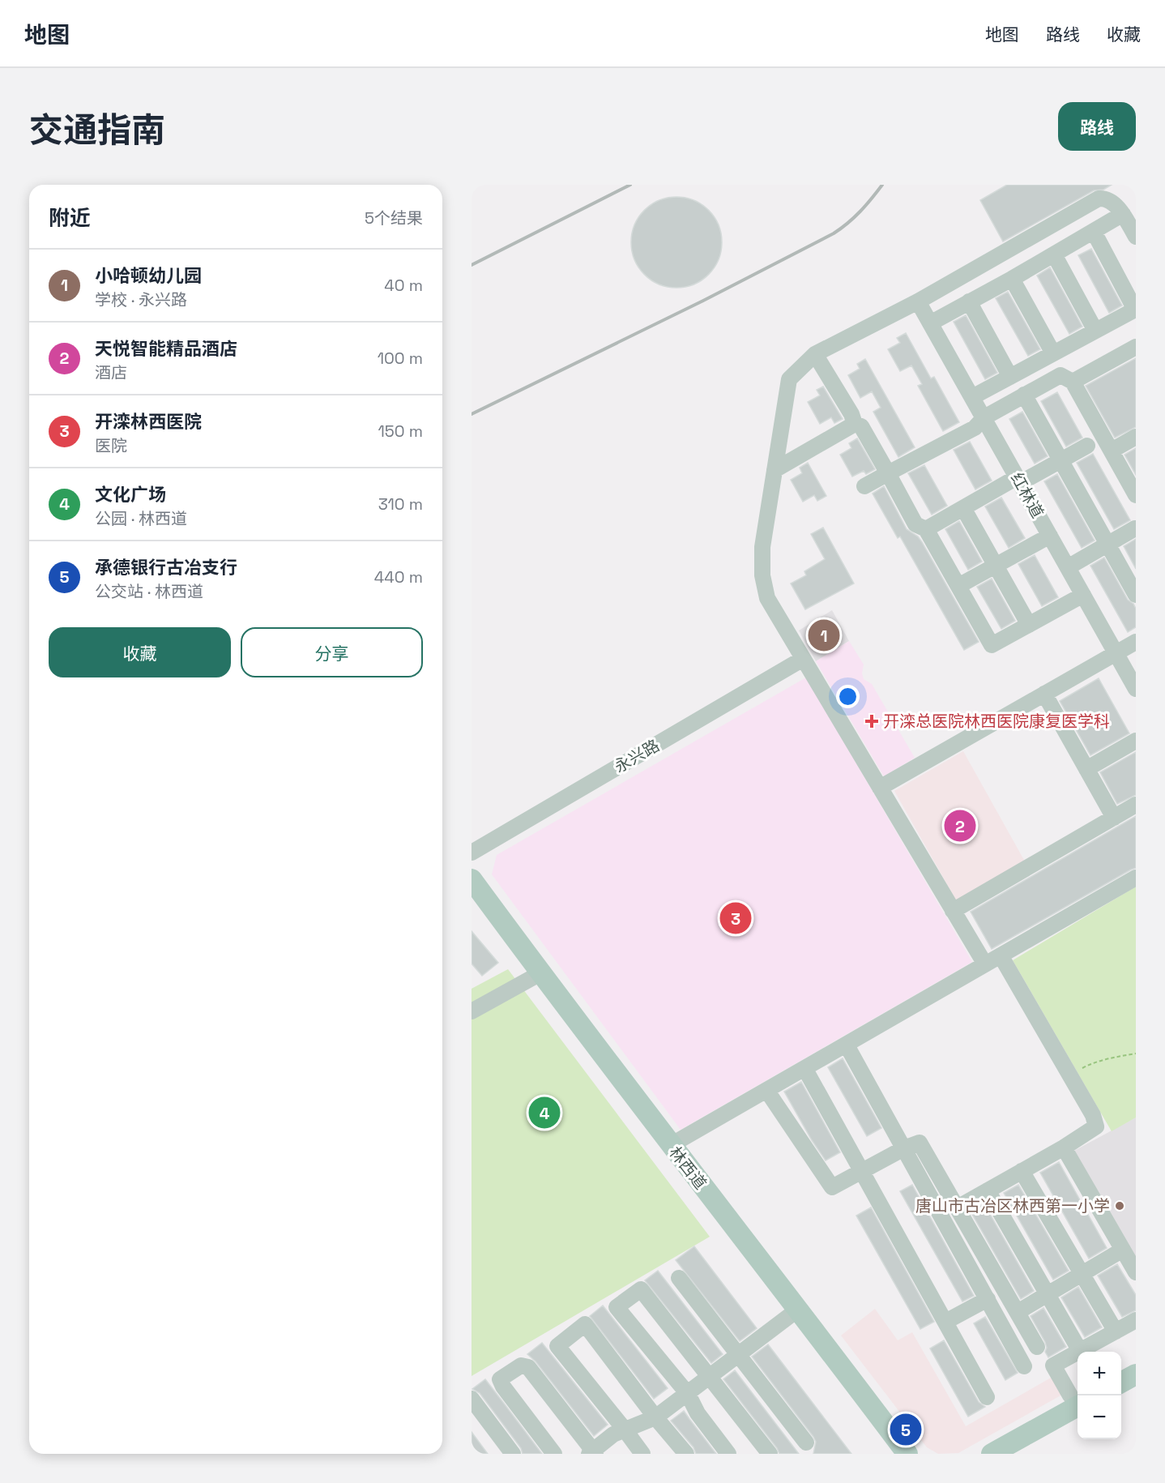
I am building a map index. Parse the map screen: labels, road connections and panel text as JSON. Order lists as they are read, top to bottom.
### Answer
{
  "streets": {
    "main road": ["林西道"],
    "street": ["红林道", "永兴路"]
  },
  "places": {
    "health": ["开滦总医院林西医院康复医学科"],
    "other": ["唐山市古冶区林西第一小学"]
  },
  "page": {
    "header": "地图",
    "nav": ["地图", "路线", "收藏"],
    "title": "交通指南",
    "buttons": [
      "路线",
      ["收藏", "分享"]
    ],
    "heading": ["附近", "5个结果"],
    "list": [
      {
        "mark": "1",
        "name": "小哈顿幼儿园",
        "note": "学校 · 永兴路",
        "value": "40 m"
      },
      {
        "mark": "2",
        "name": "天悦智能精品酒店",
        "note": "酒店",
        "value": "100 m"
      },
      {
        "mark": "3",
        "name": "开滦林西医院",
        "note": "医院",
        "value": "150 m"
      },
      {
        "mark": "4",
        "name": "文化广场",
        "note": "公园 · 林西道",
        "value": "310 m"
      },
      {
        "mark": "5",
        "name": "承德银行古冶支行",
        "note": "公交站 · 林西道",
        "value": "440 m"
      }
    ],
    "pins": [
      "1",
      "2",
      "3",
      "4",
      "5"
    ],
    "map_buttons": ["+", "−"]
  }
}
